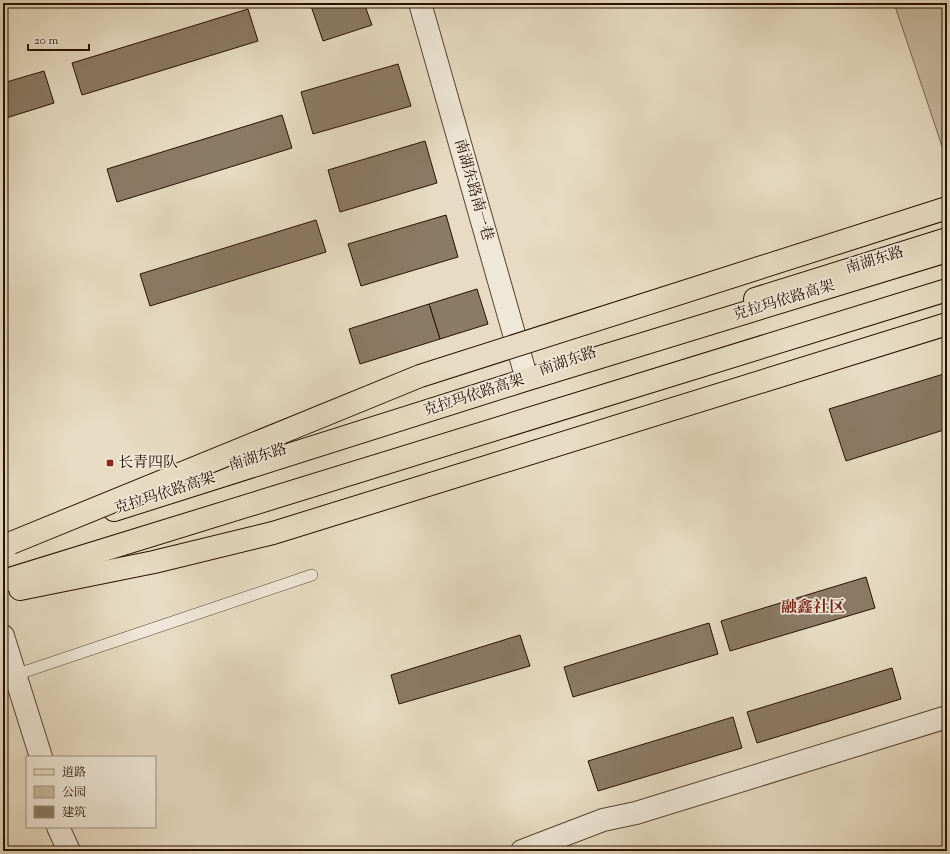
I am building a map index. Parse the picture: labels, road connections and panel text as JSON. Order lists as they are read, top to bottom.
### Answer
{
  "streets": {
    "main road": ["南湖东路", "克拉玛依路高架"],
    "street": ["南湖东路南一巷"]
  },
  "crossings": [
    ["南湖东路南一巷", "南湖东路"],
    ["南湖东路", "克拉玛依路高架"]
  ],
  "districts": ["融鑫社区"],
  "places": {
    "transit": ["长青四队"]
  },
  "legend": ["道路", "公园", "建筑"],
  "scale_bar": "20 m"
}
